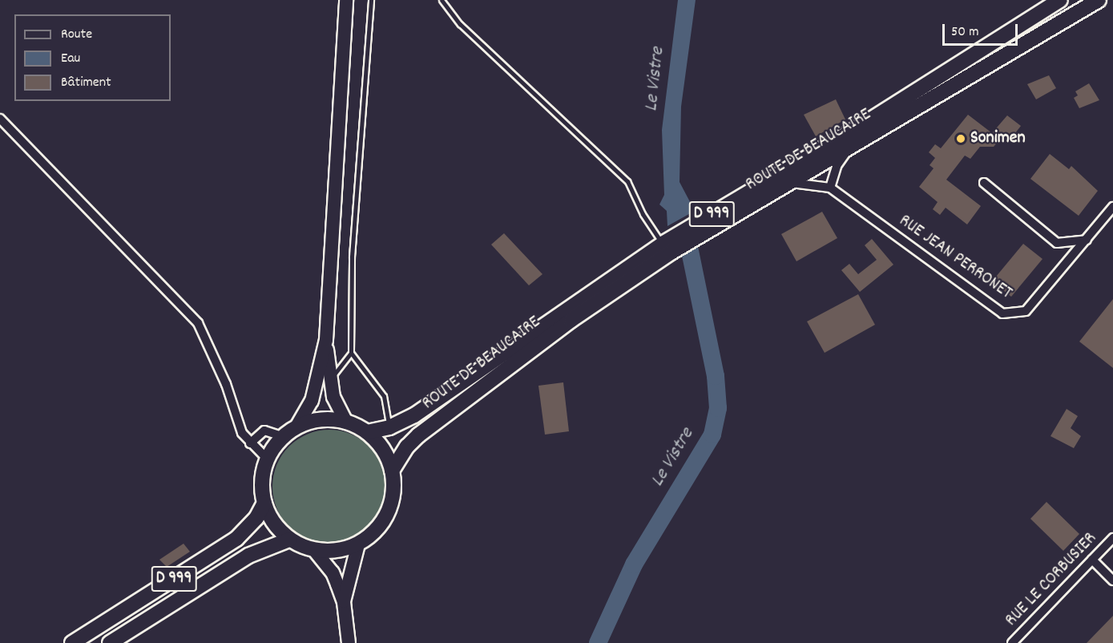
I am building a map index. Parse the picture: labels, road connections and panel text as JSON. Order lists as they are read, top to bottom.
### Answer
{
  "streets": {
    "main road": ["ROUTE DE BEAUCAIRE", "D 999"],
    "street": ["RUE JEAN PERRONET", "RUE LE CORBUSIER"]
  },
  "crossings": [
    ["ROUTE DE BEAUCAIRE", "D 999"],
    ["ROUTE DE BEAUCAIRE", "RUE JEAN PERRONET"]
  ],
  "water": ["Le Vistre"],
  "places": ["Sonimen"],
  "legend": ["Route", "Eau", "Bâtiment"],
  "scale_bar": "50 m"
}
